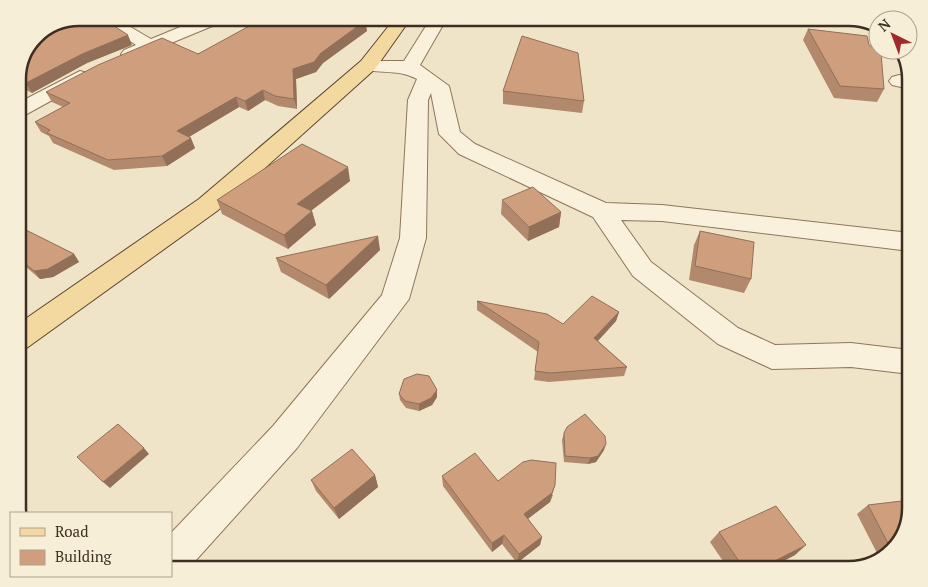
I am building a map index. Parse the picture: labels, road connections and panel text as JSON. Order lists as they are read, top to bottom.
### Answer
{
  "legend": ["Road", "Building"],
  "north": "top left"
}
